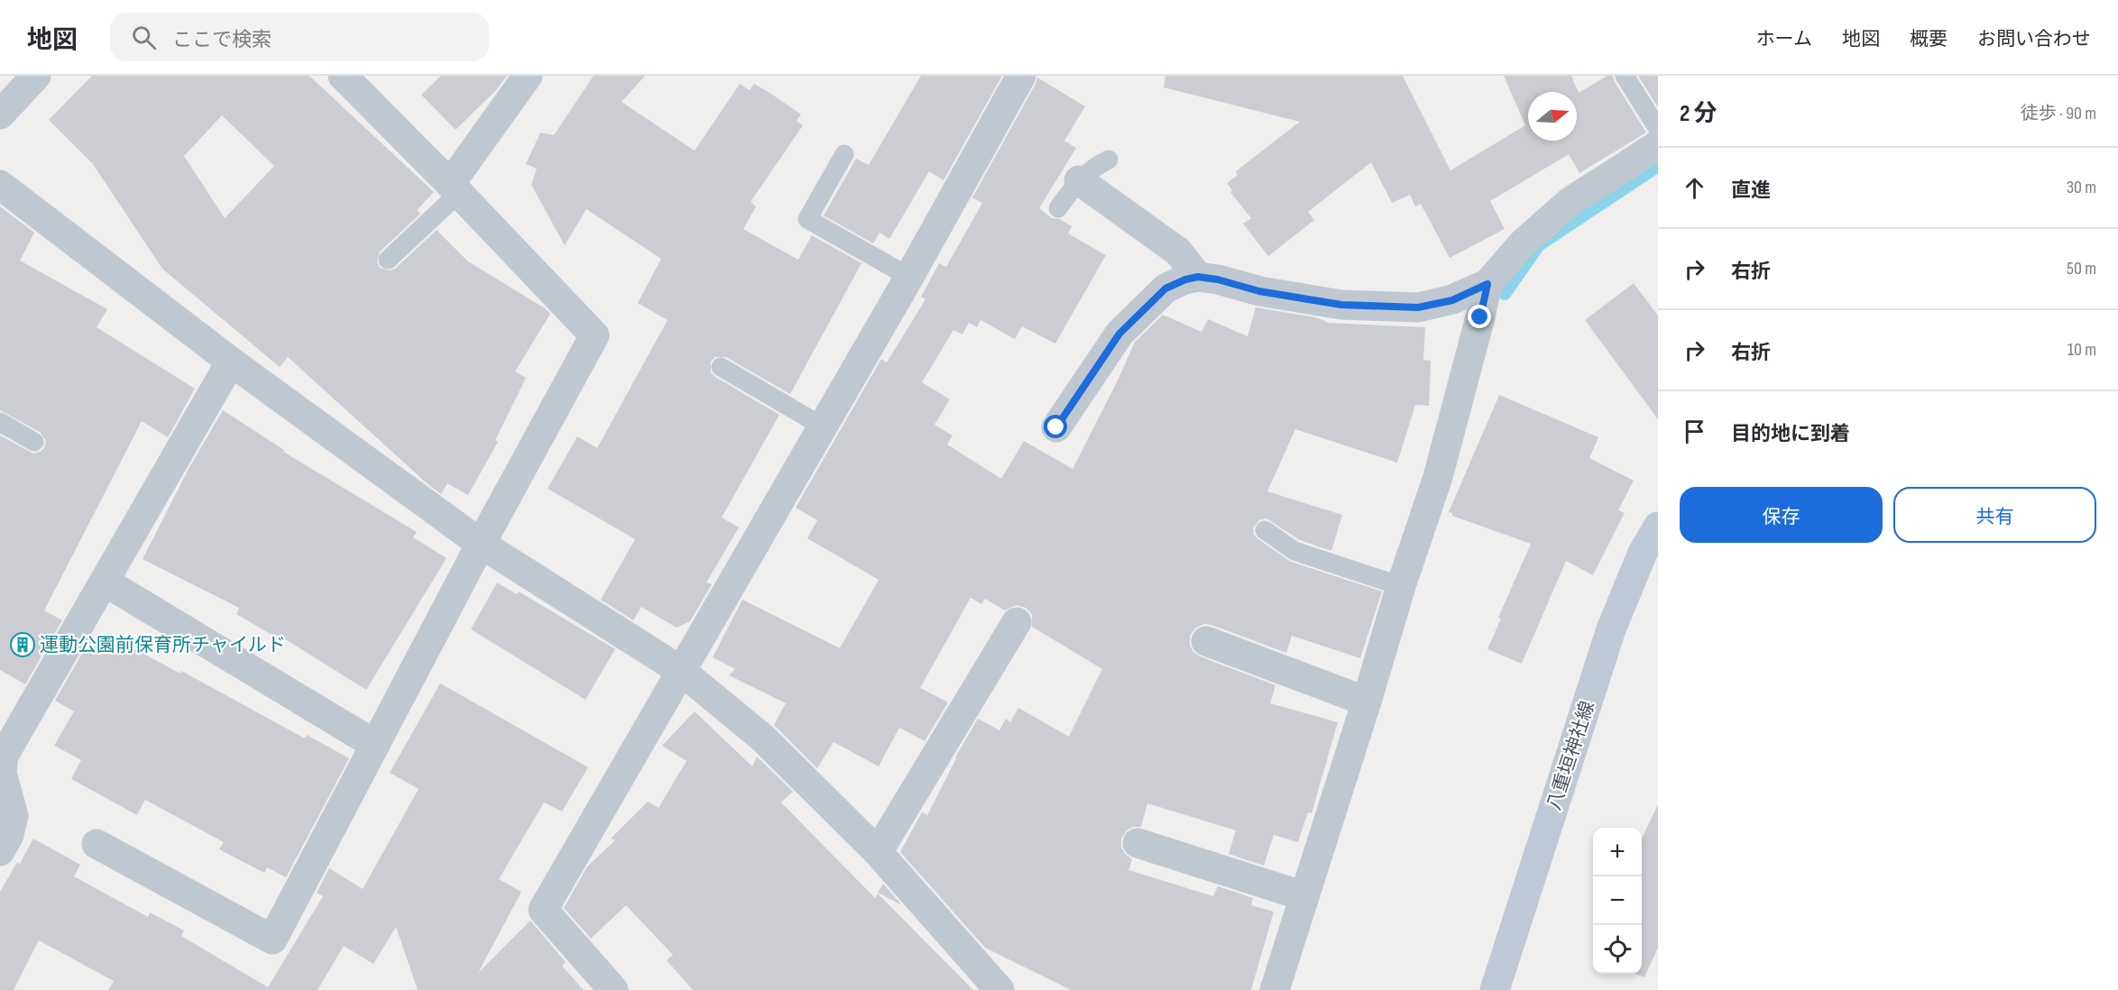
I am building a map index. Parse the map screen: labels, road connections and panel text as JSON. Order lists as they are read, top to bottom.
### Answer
{
  "streets": {
    "main road": ["八重垣神社線"]
  },
  "places": {
    "building": ["運動公園前保育所チャイルド"]
  },
  "north": "right",
  "page": {
    "header": "地図",
    "search": "ここで検索",
    "nav": [
      "ホーム",
      "地図",
      "概要",
      "お問い合わせ"
    ],
    "heading": ["2 分", "徒歩 · 90 m"],
    "list": [
      ["直進", "30 m"],
      ["右折", "50 m"],
      ["右折", "10 m"],
      "目的地に到着"
    ],
    "buttons": ["保存", "共有"],
    "map_buttons": ["+", "−"]
  }
}
